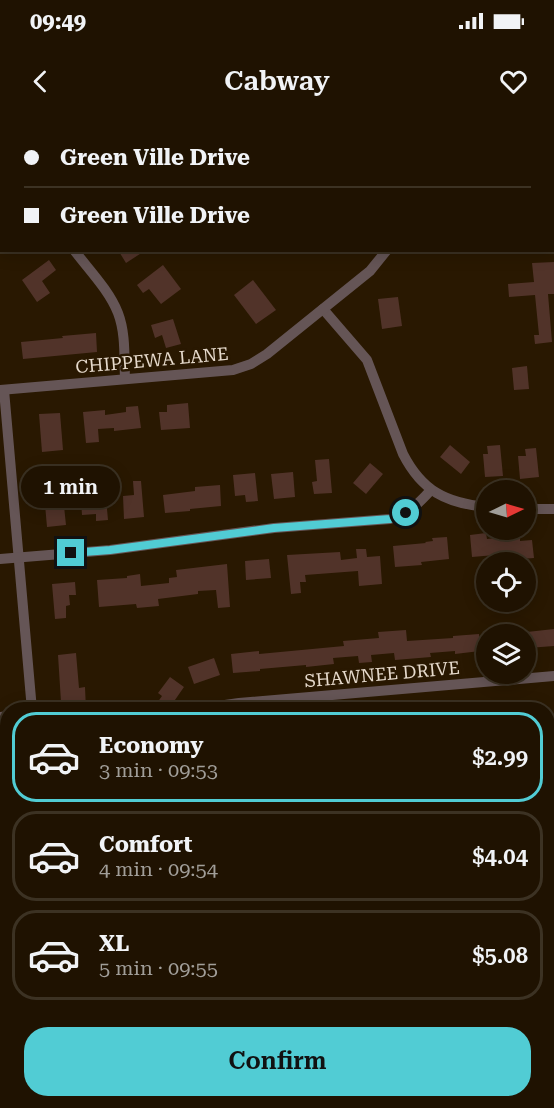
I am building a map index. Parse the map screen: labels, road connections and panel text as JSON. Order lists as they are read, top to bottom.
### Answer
{
  "streets": {
    "street": ["CHIPPEWA LANE", "SHAWNEE DRIVE"]
  },
  "north": "right",
  "page": {
    "status": "09:49",
    "header": "Cabway",
    "banner": ["Green Ville Drive", "Green Ville Drive"],
    "bubble": "1 min",
    "list": [
      {
        "name": "Economy",
        "note": "3 min · 09:53",
        "value": "$2.99"
      },
      {
        "name": "Comfort",
        "note": "4 min · 09:54",
        "value": "$4.04"
      },
      {
        "name": "XL",
        "note": "5 min · 09:55",
        "value": "$5.08"
      }
    ],
    "buttons": "Confirm"
  }
}
